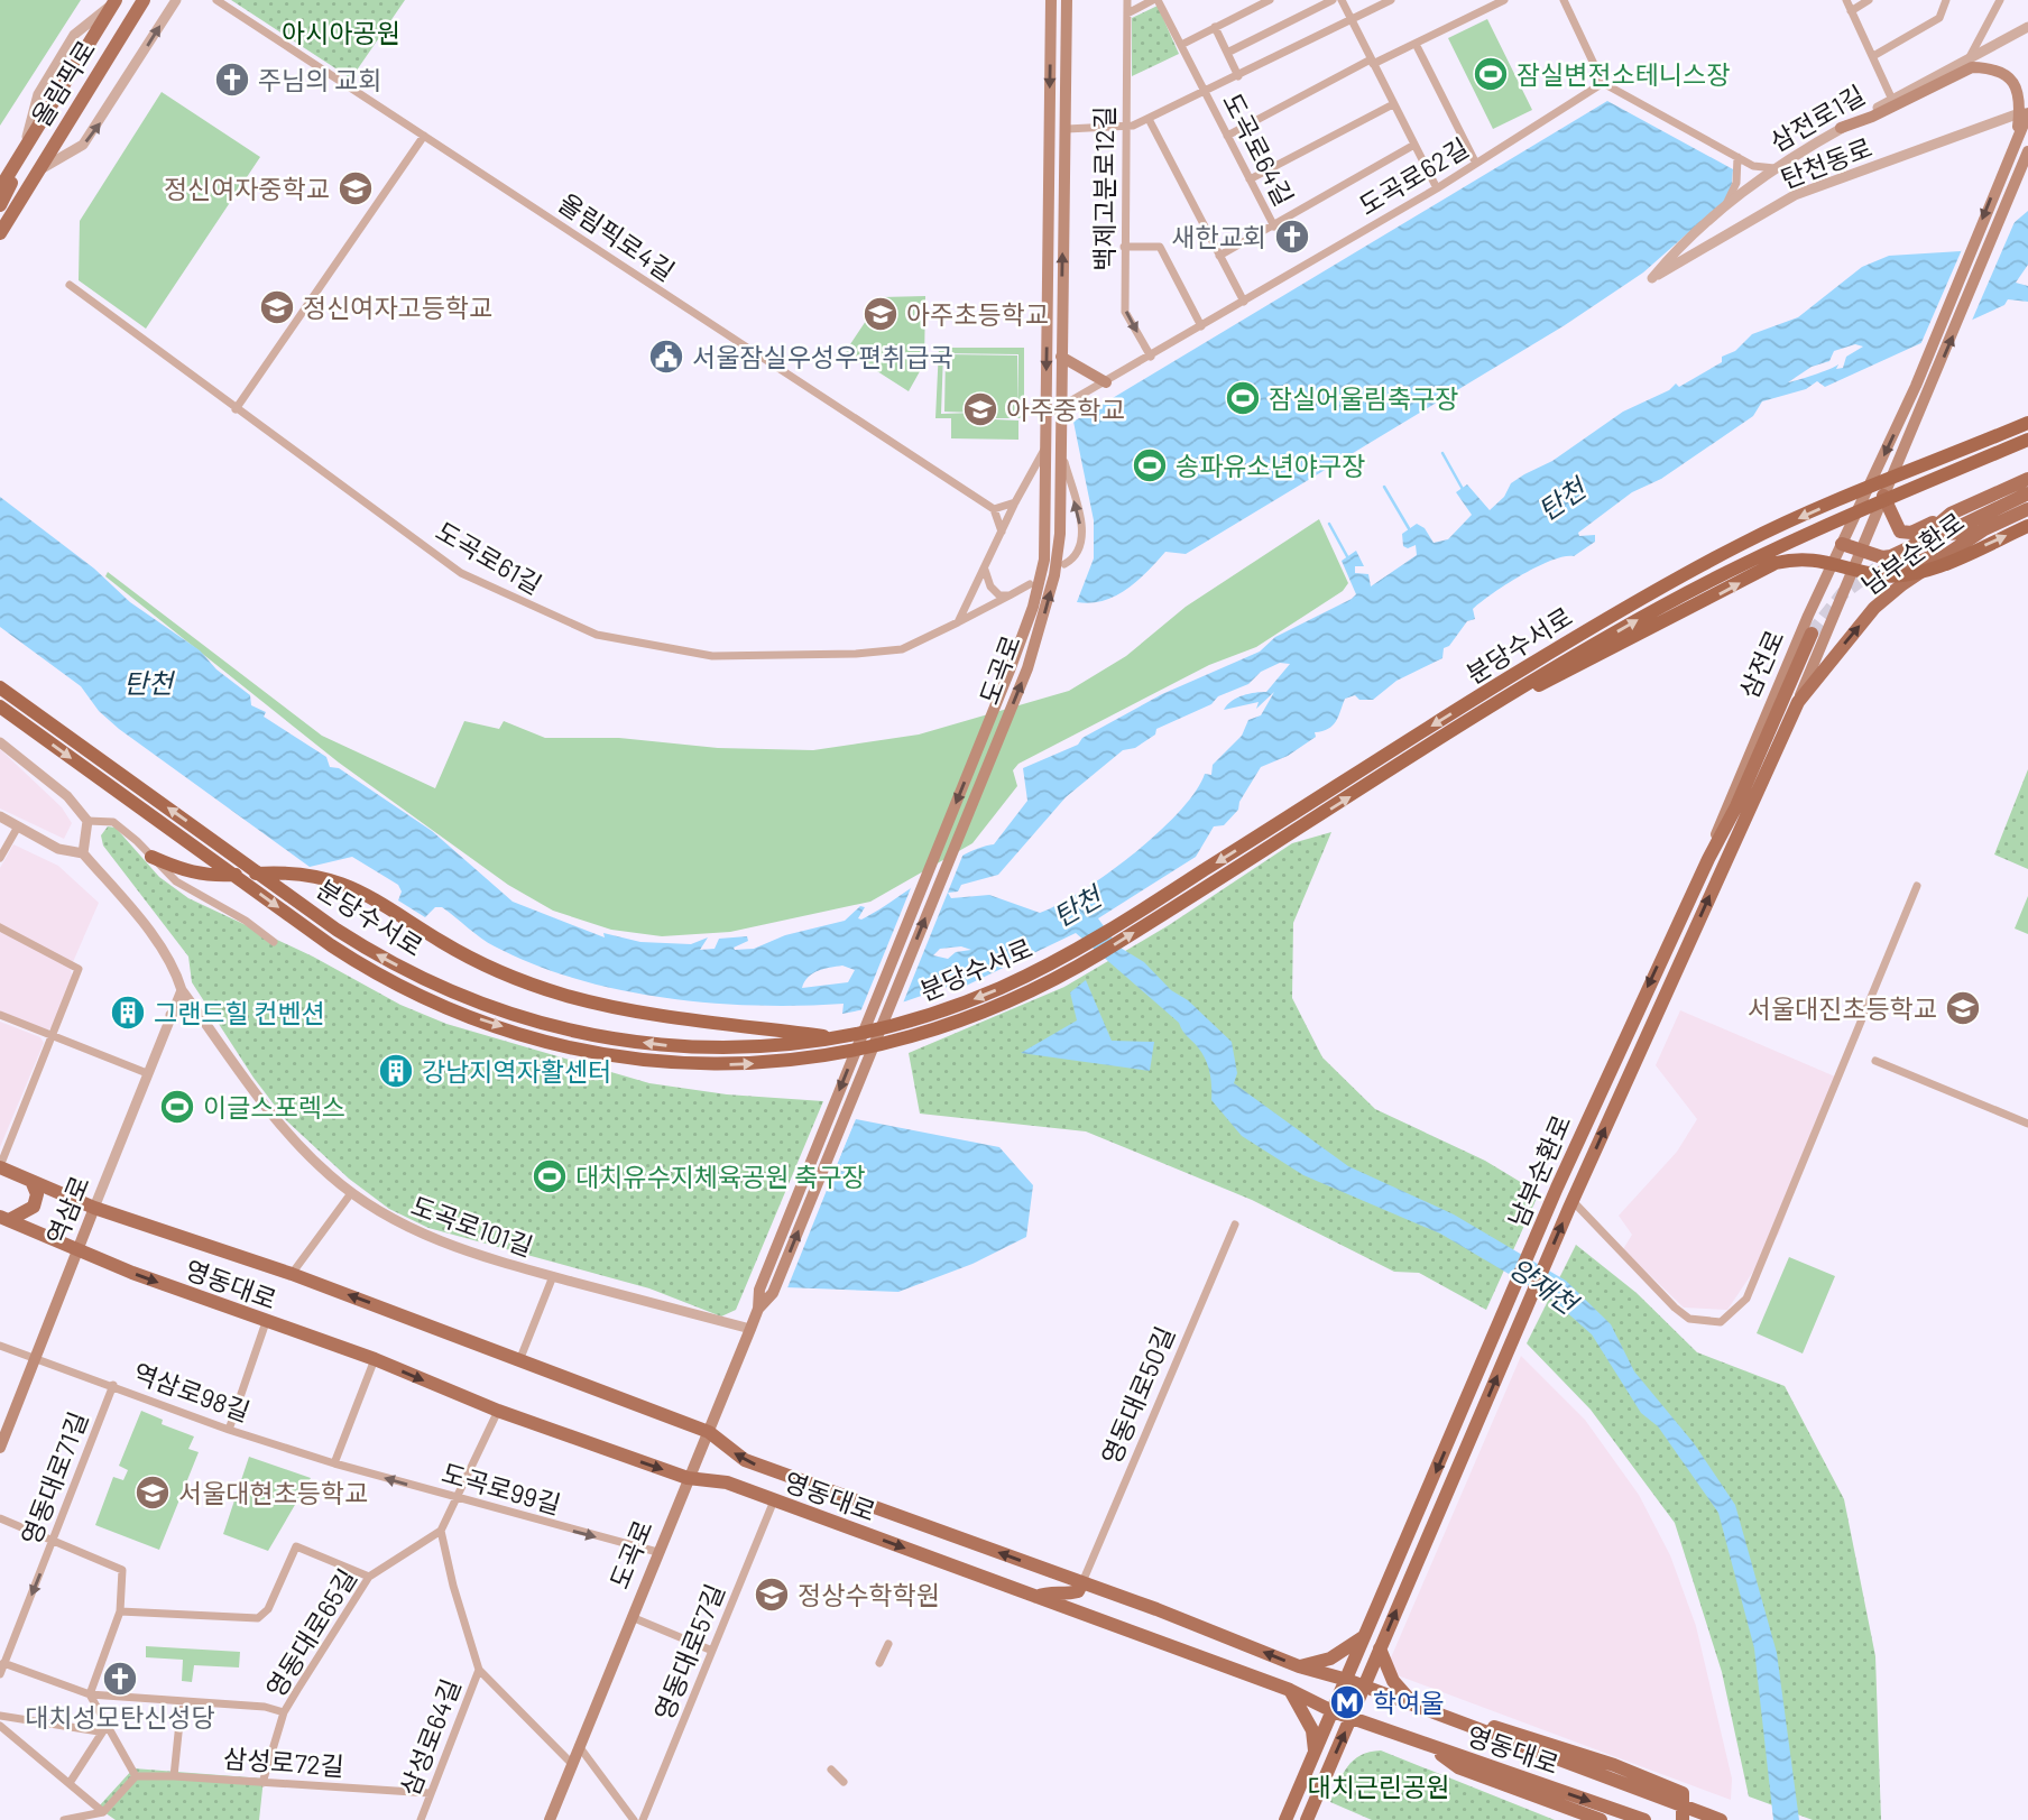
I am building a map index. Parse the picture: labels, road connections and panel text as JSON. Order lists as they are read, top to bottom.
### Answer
{
  "streets": {
    "highway": ["분당수서로"],
    "main road": [
      "올림픽로",
      "남부순환로",
      "삼전로",
      "도곡로",
      "역삼로",
      "영동대로"
    ],
    "street": [
      "삼전로1길",
      "도곡로64길",
      "탄천동로",
      "도곡로62길",
      "백제고분로12길",
      "올림픽로4길",
      "도곡로61길",
      "도곡로101길",
      "역삼로98길",
      "영동대로50길",
      "영동대로71길",
      "도곡로99길",
      "영동대로65길",
      "영동대로57길",
      "삼성로64길",
      "삼성로72길"
    ]
  },
  "crossings": [
    ["삼전로1길", "탄천동로"],
    ["도곡로64길", "백제고분로12길"],
    ["도곡로64길", "도곡로"],
    ["도곡로62길", "백제고분로12길"],
    ["도곡로62길", "도곡로"],
    ["남부순환로", "삼전로"],
    ["남부순환로", "영동대로"],
    ["도곡로", "도곡로101길"],
    ["도곡로", "영동대로"],
    ["도곡로", "도곡로99길"],
    ["역삼로", "도곡로101길"],
    ["역삼로", "영동대로"],
    ["역삼로", "역삼로98길"],
    ["도곡로101길", "영동대로"],
    ["영동대로", "영동대로50길"],
    ["영동대로", "영동대로65길"],
    ["영동대로", "영동대로57길"],
    ["역삼로98길", "영동대로71길"],
    ["역삼로98길", "도곡로99길"],
    ["도곡로99길", "영동대로65길"],
    ["영동대로65길", "삼성로72길"],
    ["삼성로64길", "삼성로72길"]
  ],
  "one_way": ["영동대로71길"],
  "water": ["탄천", "양재천"],
  "parks": ["아시아공원", "대치근린공원"],
  "places": {
    "sports": [
      "잠실변전소테니스장",
      "잠실어울림축구장",
      "송파유소년야구장",
      "이글스포렉스",
      "대치유수지체육공원 축구장"
    ],
    "church": ["주님의 교회", "새한교회", "대치성모탄신성당"],
    "school or university": [
      "정신여자중학교",
      "정신여자고등학교",
      "아주초등학교",
      "아주중학교",
      "서울대진초등학교",
      "서울대현초등학교",
      "정상수학학원"
    ],
    "public building": ["서울잠실우성우편취급국"],
    "building": ["그랜드힐 컨벤션", "강남지역자활센터"],
    "metro station": ["학여울"]
  }
}
